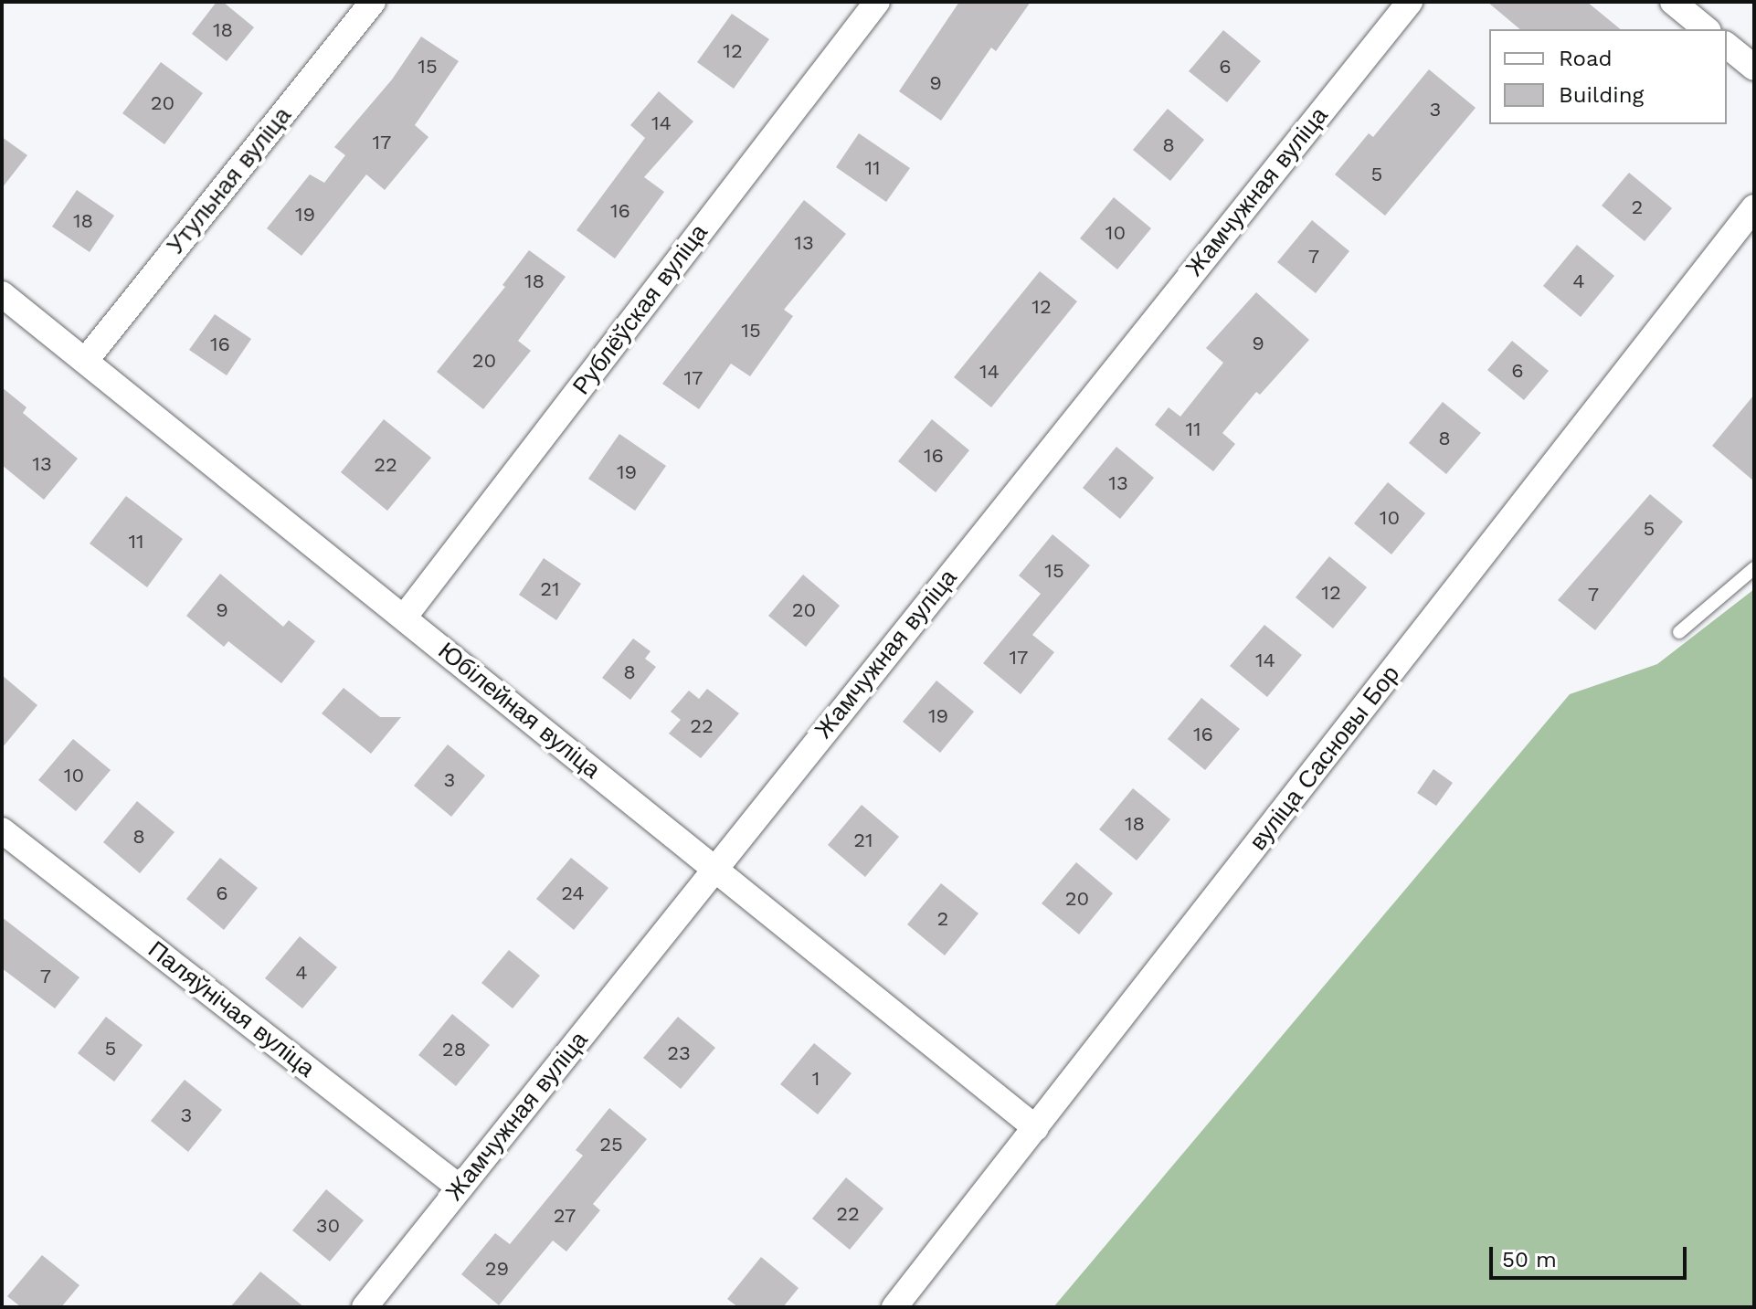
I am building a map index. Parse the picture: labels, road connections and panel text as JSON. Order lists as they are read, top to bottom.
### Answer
{
  "streets": {
    "street": [
      "Утульная вуліца",
      "Жамчужная вуліца",
      "Рублёўская вуліца",
      "Юбілейная вуліца",
      "вуліца Сасновы Бор",
      "Паляўнічая вуліца"
    ]
  },
  "crossings": [
    ["Утульная вуліца", "Юбілейная вуліца"],
    ["Жамчужная вуліца", "Юбілейная вуліца"],
    ["Жамчужная вуліца", "Паляўнічая вуліца"],
    ["Рублёўская вуліца", "Юбілейная вуліца"],
    ["Юбілейная вуліца", "вуліца Сасновы Бор"]
  ],
  "house_numbers": [
    "18",
    "12",
    "15",
    "6",
    "9",
    "20",
    "3",
    "14",
    "17",
    "8",
    "11",
    "5",
    "2",
    "16",
    "19",
    "18",
    "10",
    "13",
    "7",
    "18",
    "4",
    "12",
    "15",
    "9",
    "16",
    "20",
    "6",
    "14",
    "17",
    "11",
    "8",
    "16",
    "13",
    "22",
    "19",
    "13",
    "10",
    "5",
    "11",
    "15",
    "21",
    "12",
    "7",
    "9",
    "20",
    "17",
    "14",
    "8",
    "19",
    "22",
    "16",
    "10",
    "3",
    "18",
    "8",
    "21",
    "6",
    "24",
    "20",
    "2",
    "4",
    "7",
    "5",
    "28",
    "23",
    "1",
    "3",
    "25",
    "22",
    "27",
    "30",
    "29"
  ],
  "legend": ["Road", "Building"],
  "scale_bar": "50 m"
}
